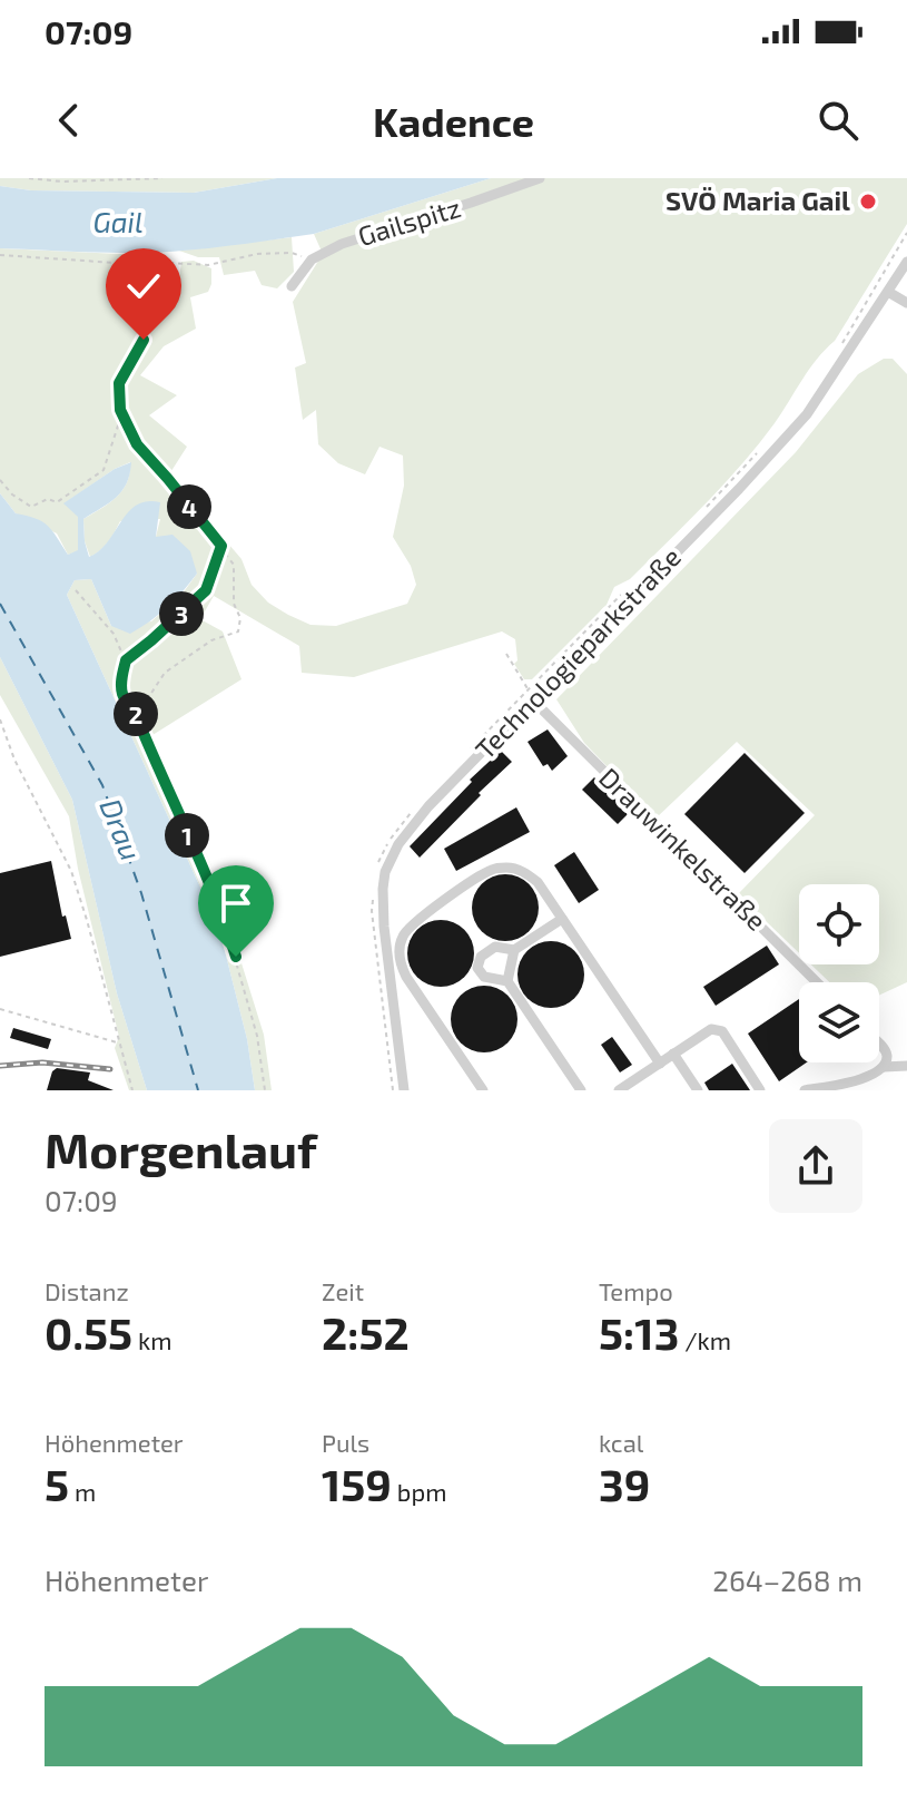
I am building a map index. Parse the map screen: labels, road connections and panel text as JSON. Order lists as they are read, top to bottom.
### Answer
{
  "streets": {
    "street": ["Gailspitz", "Technologieparkstraße", "Drauwinkelstraße"]
  },
  "crossings": [
    ["Technologieparkstraße", "Drauwinkelstraße"]
  ],
  "water": ["Gail", "Drau"],
  "places": ["SVÖ Maria Gail"],
  "page": {
    "status": "07:09",
    "header": "Kadence",
    "pins": [
      "4",
      "3",
      "2",
      "1"
    ],
    "heading": ["Morgenlauf", "07:09"],
    "stats": [
      ["Distanz", "0.55 km"],
      ["Zeit", "2:52"],
      ["Tempo", "5:13 /km"],
      ["Höhenmeter", "5 m"],
      ["Puls", "159 bpm"],
      ["kcal", "39"]
    ],
    "chart": ["Höhenmeter", "264–268 m"]
  }
}
